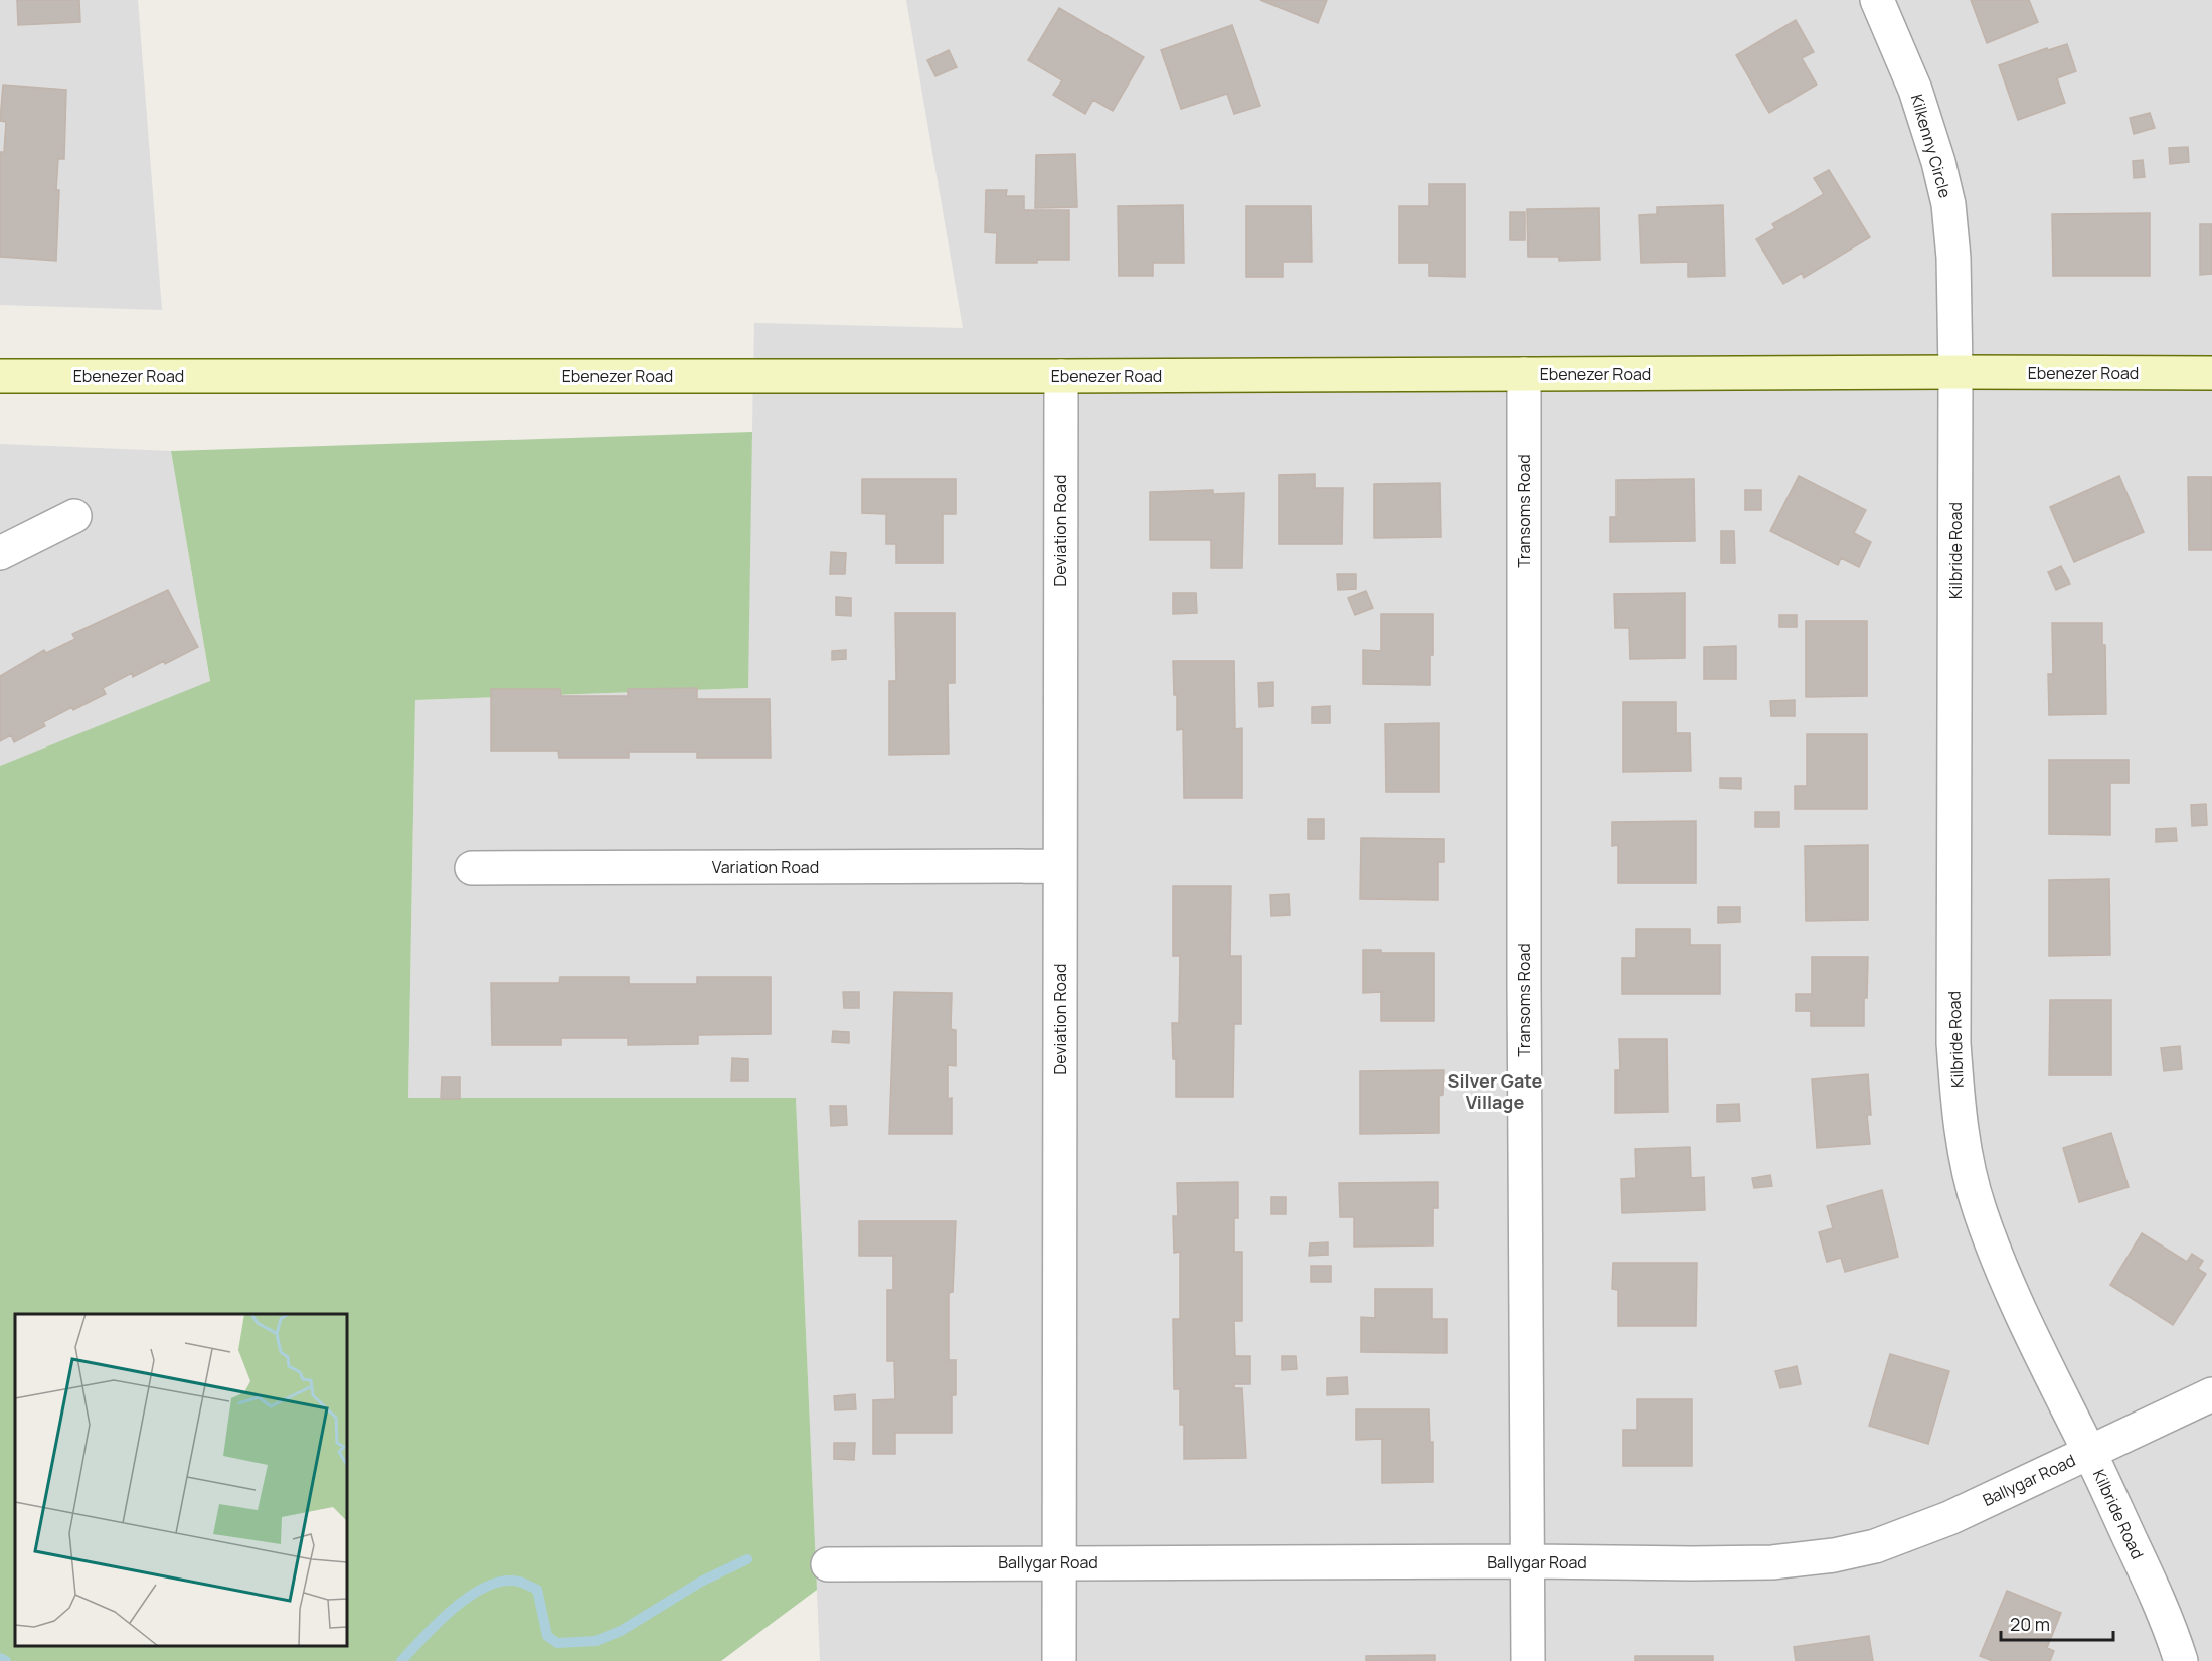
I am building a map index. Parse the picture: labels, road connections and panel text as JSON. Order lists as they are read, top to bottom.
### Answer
{
  "streets": {
    "street": [
      "Kilkenny Circle",
      "Ebenezer Road",
      "Transoms Road",
      "Deviation Road",
      "Kilbride Road",
      "Variation Road",
      "Ballygar Road"
    ]
  },
  "crossings": [
    ["Kilkenny Circle", "Ebenezer Road"],
    ["Kilkenny Circle", "Kilbride Road"],
    ["Ebenezer Road", "Transoms Road"],
    ["Ebenezer Road", "Deviation Road"],
    ["Ebenezer Road", "Kilbride Road"],
    ["Transoms Road", "Ballygar Road"],
    ["Deviation Road", "Variation Road"],
    ["Deviation Road", "Ballygar Road"],
    ["Kilbride Road", "Ballygar Road"]
  ],
  "districts": ["Silver Gate Village"],
  "scale_bar": "20 m"
}
